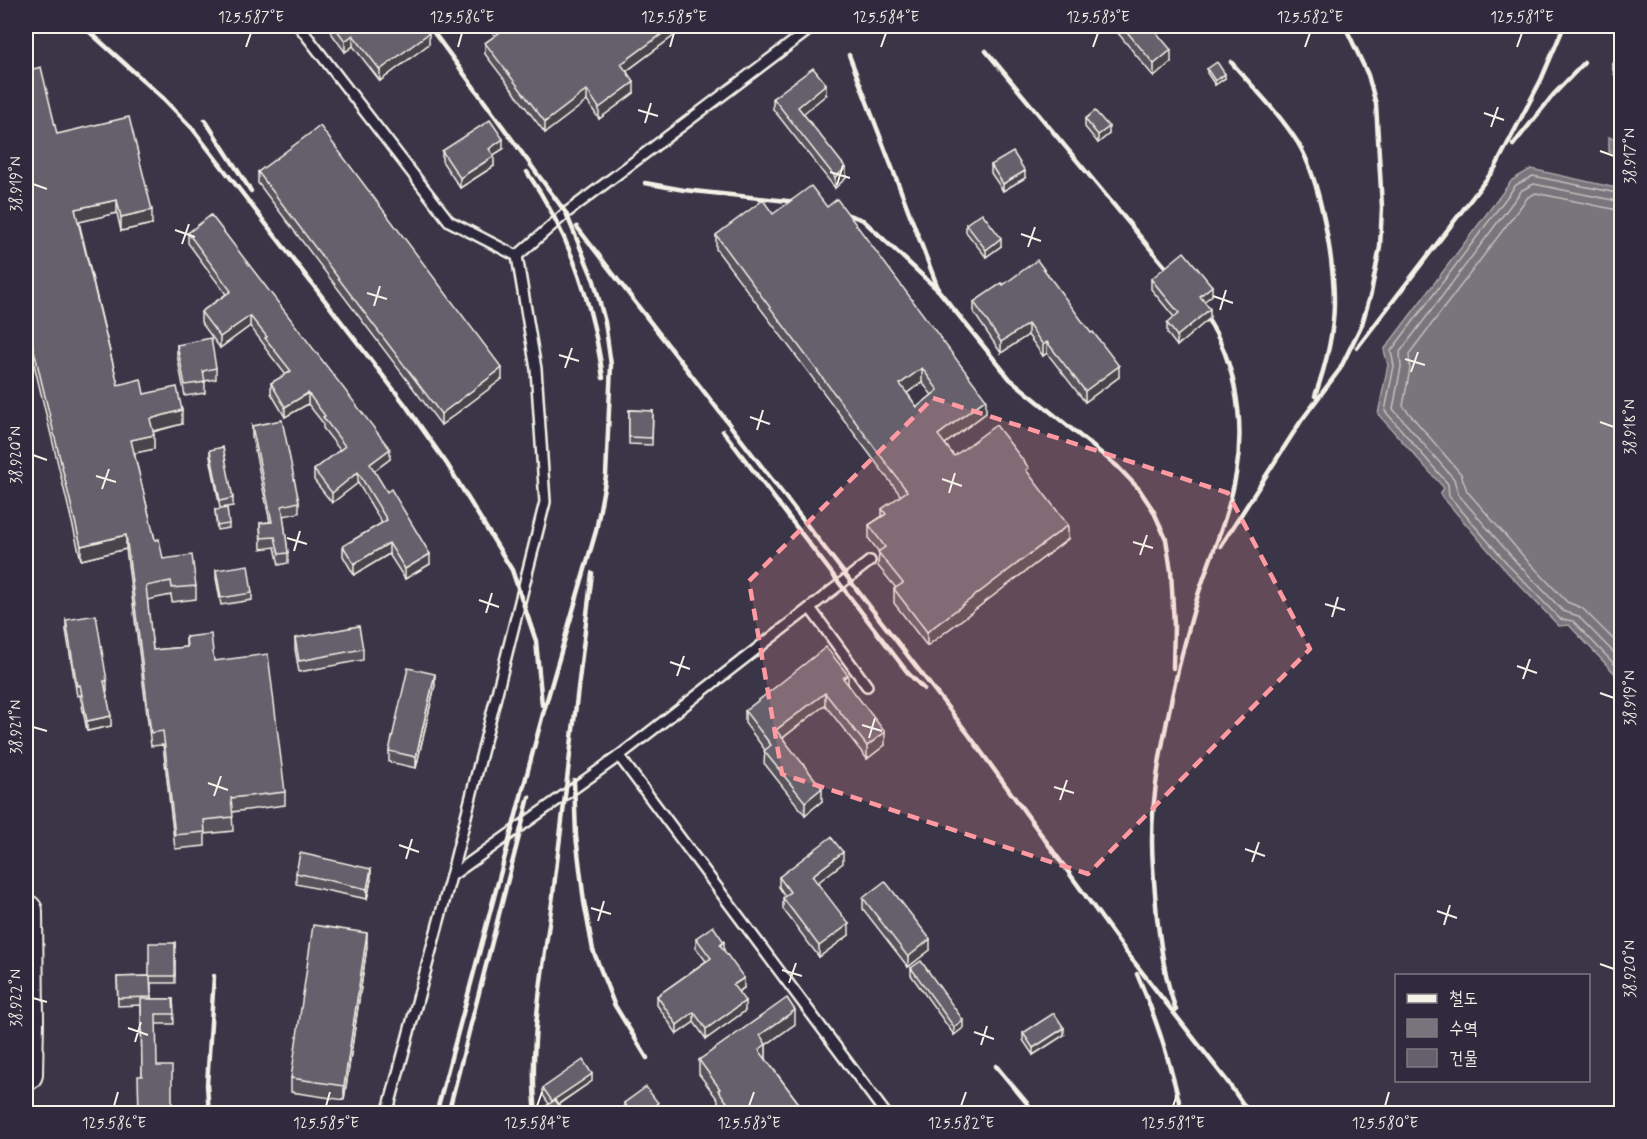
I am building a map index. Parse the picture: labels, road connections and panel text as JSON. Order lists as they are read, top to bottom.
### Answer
{
  "legend": ["철도", "수역", "건물"],
  "coordinates": [
    "125.587°E",
    "125.586°E",
    "125.585°E",
    "125.584°E",
    "125.583°E",
    "125.582°E",
    "125.581°E",
    "38.917°N",
    "38.919°N",
    "38.918°N",
    "38.920°N",
    "38.921°N",
    "38.922°N",
    "125.580°E"
  ]
}
